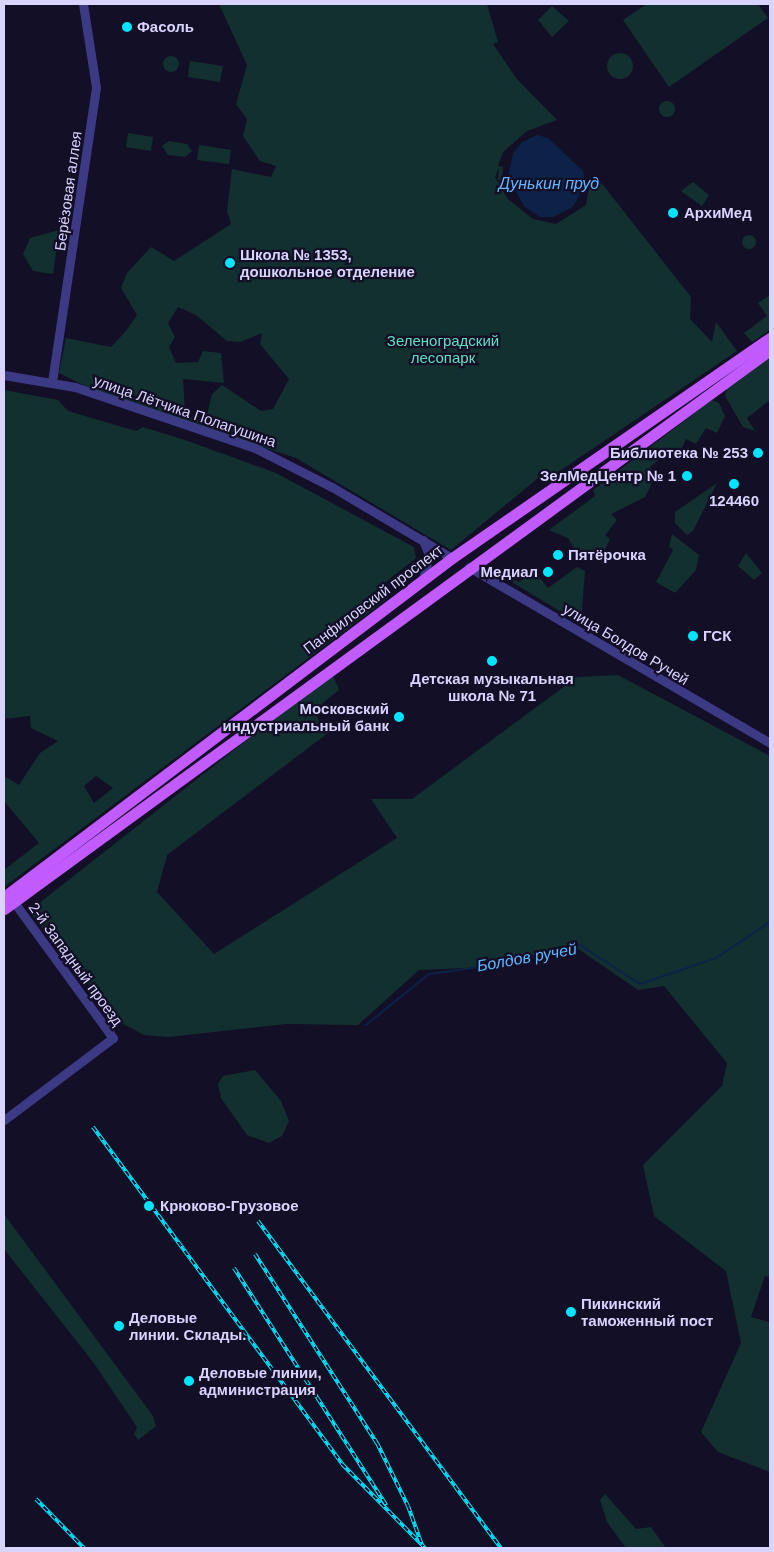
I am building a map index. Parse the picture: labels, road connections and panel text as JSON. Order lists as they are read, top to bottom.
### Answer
{
  "streets": {
    "main road": ["Панфиловский проспект"],
    "street": [
      "Берёзовая аллея",
      "улица Лётчика Полагушина",
      "улица Болдов Ручей",
      "2-й Западный проезд"
    ]
  },
  "crossings": [
    ["Берёзовая аллея", "улица Лётчика Полагушина"],
    ["улица Лётчика Полагушина", "Панфиловский проспект"],
    ["Панфиловский проспект", "улица Болдов Ручей"],
    ["Панфиловский проспект", "2-й Западный проезд"]
  ],
  "water": ["Дунькин пруд", "Болдов ручей"],
  "parks": ["Зеленоградский лесопарк"],
  "places": [
    "Фасоль",
    "АрхиМед",
    "Школа № 1353, дошкольное отделение",
    "Библиотека № 253",
    "ЗелМедЦентр № 1",
    "124460",
    "Пятёрочка",
    "Медиал",
    "ГСК",
    "Детская музыкальная школа № 71",
    "Московский индустриальный банк",
    "Крюково-Грузовое",
    "Пикинский таможенный пост",
    "Деловые линии. Склады.",
    "Деловые линии, администрация"
  ]
}
